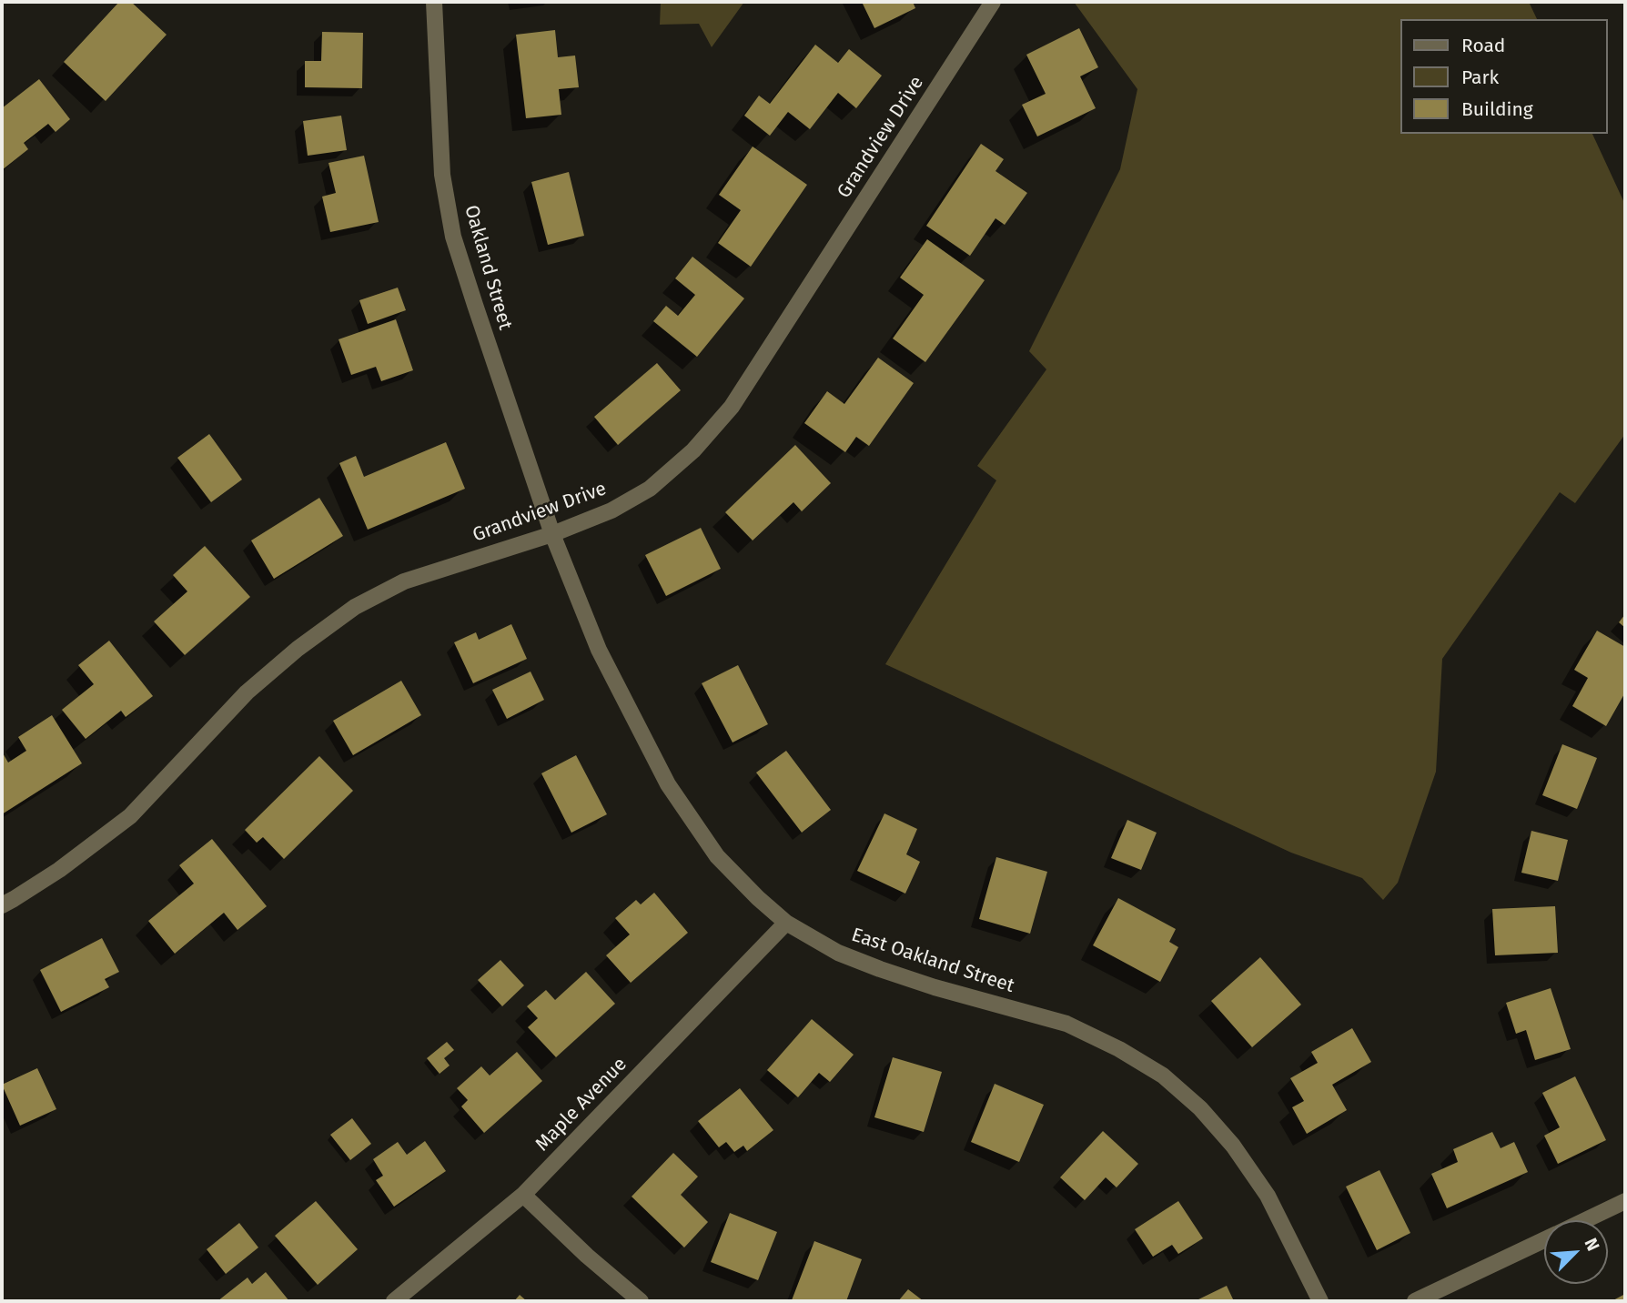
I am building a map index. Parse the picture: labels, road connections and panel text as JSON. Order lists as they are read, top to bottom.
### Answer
{
  "streets": {
    "street": [
      "Grandview Drive",
      "Oakland Street",
      "East Oakland Street",
      "Maple Avenue"
    ]
  },
  "crossings": [
    ["Grandview Drive", "Oakland Street"],
    ["Grandview Drive", "East Oakland Street"],
    ["Oakland Street", "East Oakland Street"],
    ["East Oakland Street", "Maple Avenue"]
  ],
  "legend": ["Road", "Park", "Building"],
  "north": "top right"
}
